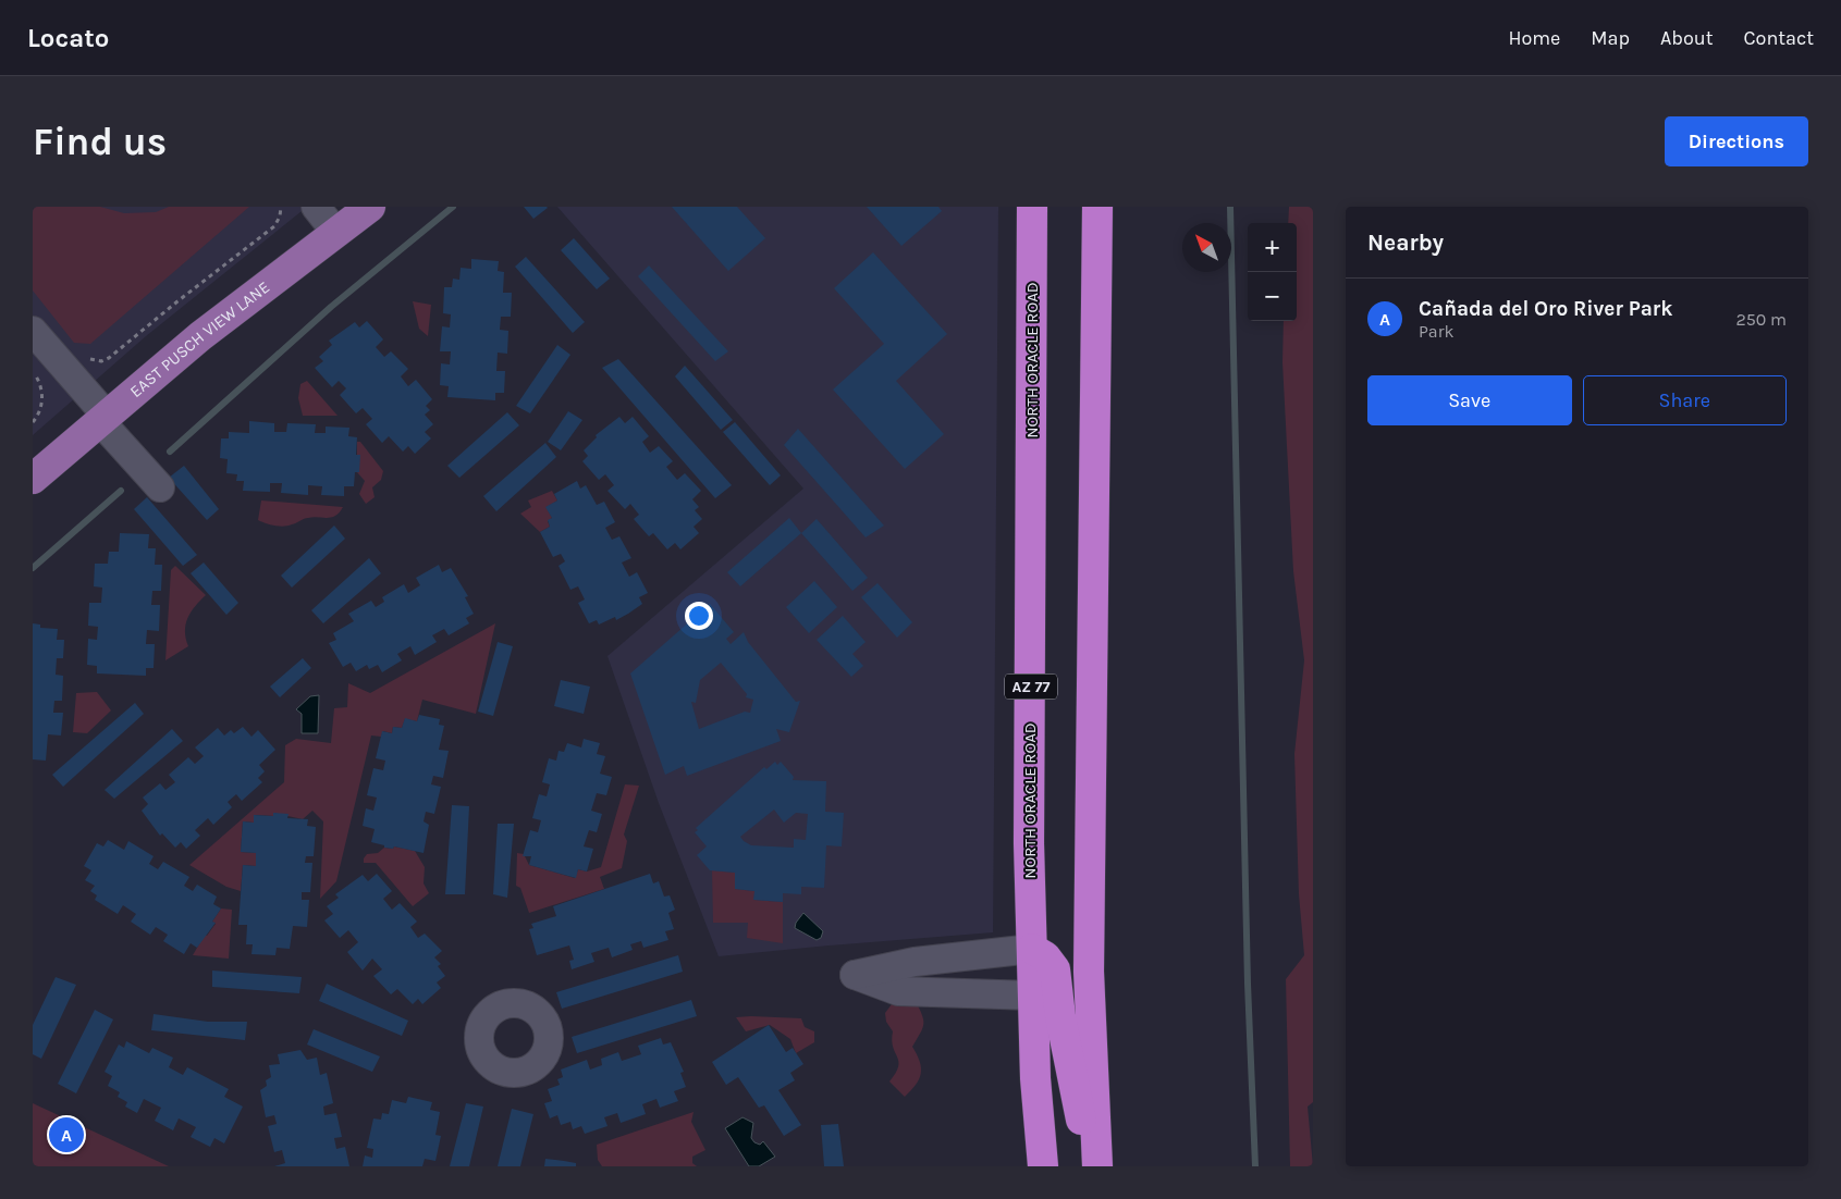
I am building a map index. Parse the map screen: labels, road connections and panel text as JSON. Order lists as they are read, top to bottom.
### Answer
{
  "streets": {
    "highway": ["NORTH ORACLE ROAD", "AZ 77"],
    "main road": ["EAST PUSCH VIEW LANE"]
  },
  "north": "top left",
  "page": {
    "header": "Locato",
    "nav": [
      "Home",
      "Map",
      "About",
      "Contact"
    ],
    "buttons": [
      "Directions",
      ["Save", "Share"]
    ],
    "title": "Find us",
    "heading": "Nearby",
    "map_buttons": ["+", "−"],
    "list": [
      {
        "mark": "A",
        "name": "Cañada del Oro River Park",
        "note": "Park",
        "value": "250 m"
      }
    ],
    "pins": "A"
  }
}
